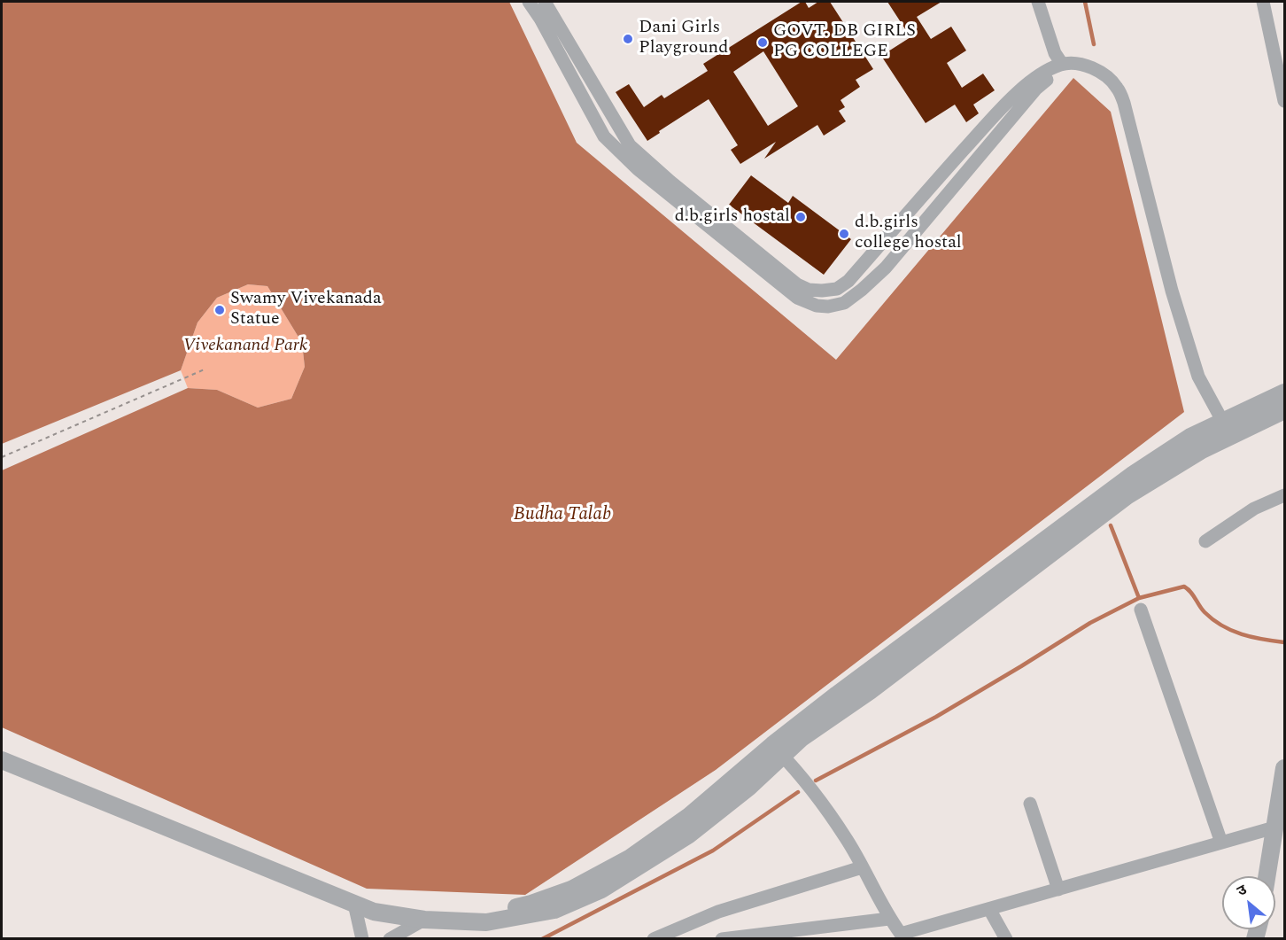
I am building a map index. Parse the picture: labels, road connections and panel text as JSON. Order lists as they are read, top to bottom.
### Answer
{
  "water": ["Budha Talab"],
  "parks": ["Vivekanand Park"],
  "places": [
    "Dani Girls Playground",
    "GOVT. DB GIRLS PG COLLEGE",
    "d.b.girls hostal",
    "d.b.girls college hostal",
    "Swamy Vivekanada Statue"
  ],
  "north": "top left"
}
